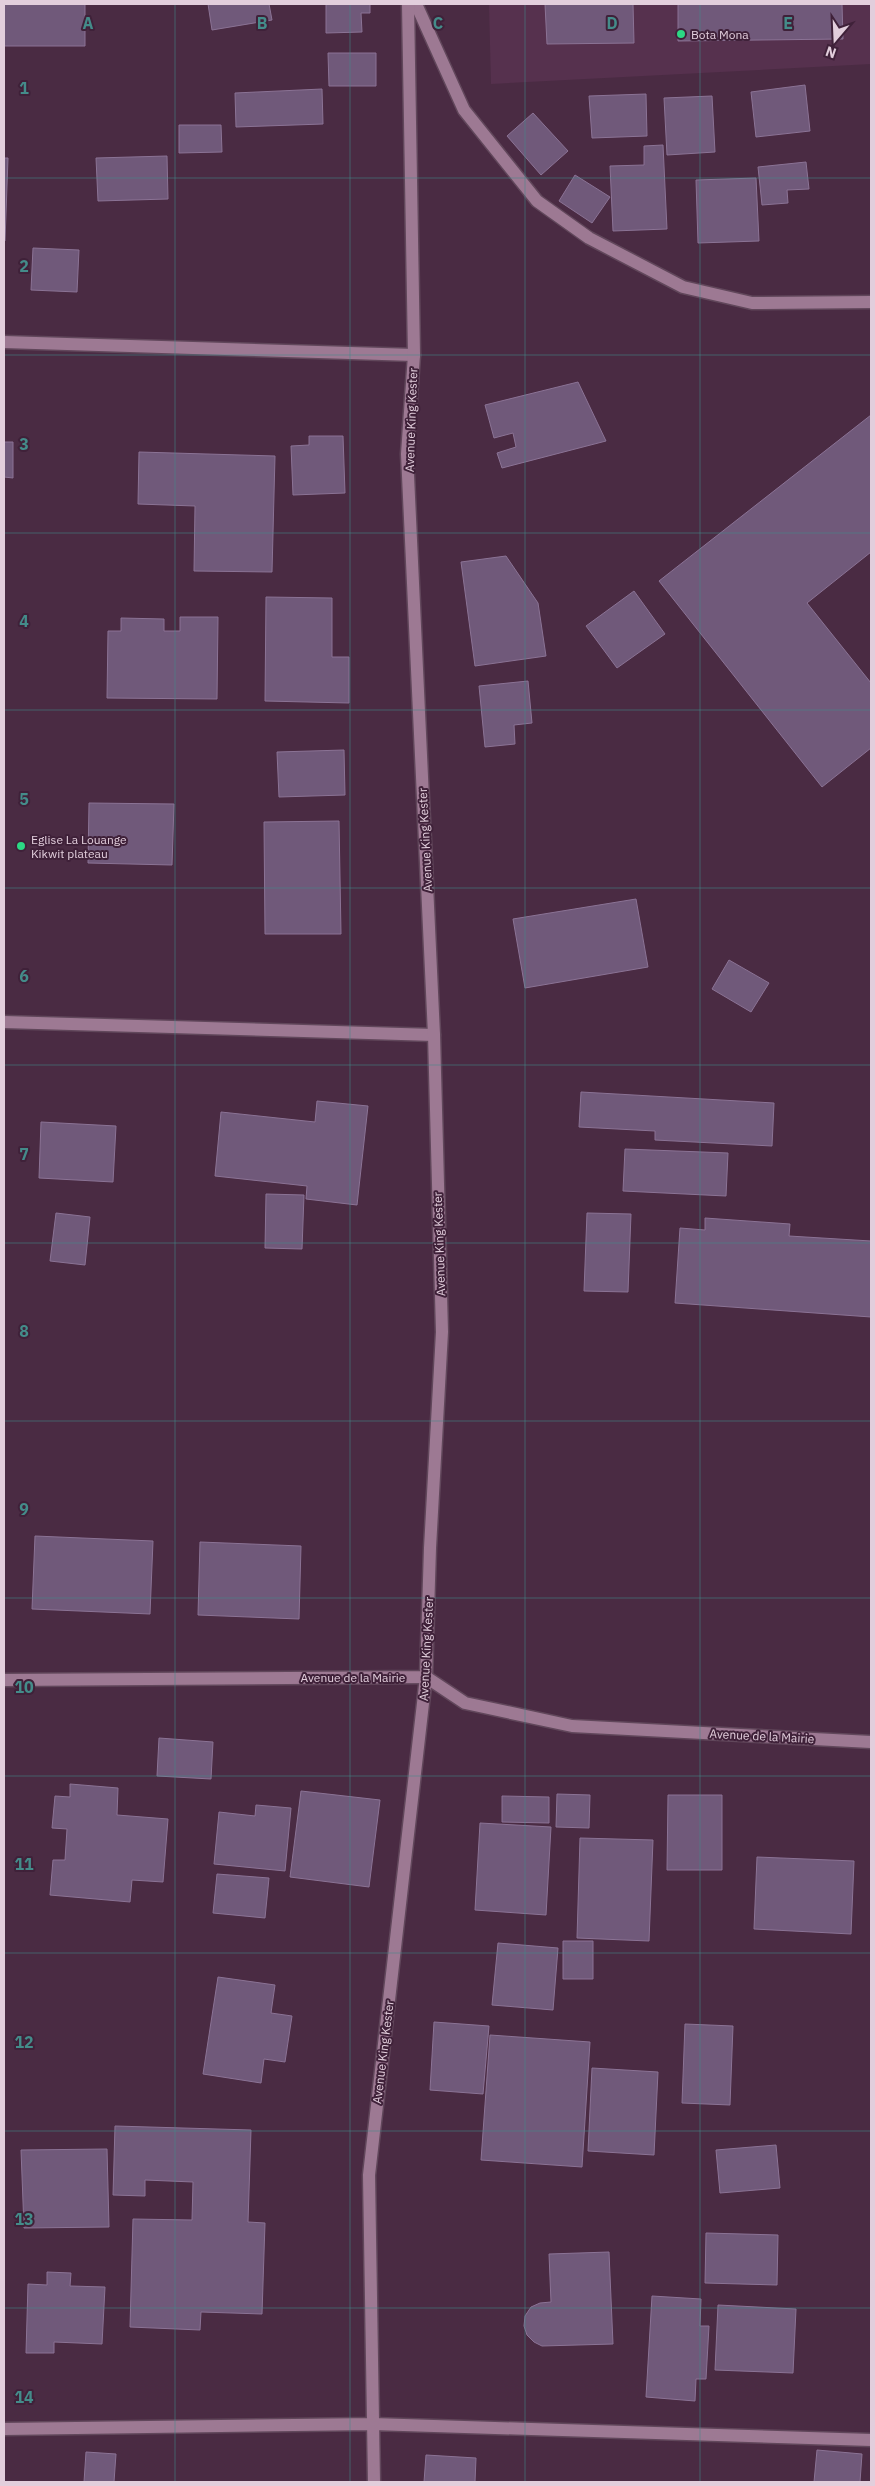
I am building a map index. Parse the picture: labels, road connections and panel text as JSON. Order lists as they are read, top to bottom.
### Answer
{
  "streets": {
    "street": ["Avenue King Kester", "Avenue de la Mairie"]
  },
  "crossings": [
    ["Avenue King Kester", "Avenue de la Mairie"]
  ],
  "places": ["Bota Mona", "Eglise La Louange Kikwit plateau"],
  "north": "bottom",
  "grid": {
    "columns": [
      "A",
      "B",
      "C",
      "D",
      "E"
    ],
    "rows": [
      "1",
      "2",
      "3",
      "4",
      "5",
      "6",
      "7",
      "8",
      "9",
      "10",
      "11",
      "12",
      "13",
      "14"
    ]
  }
}
